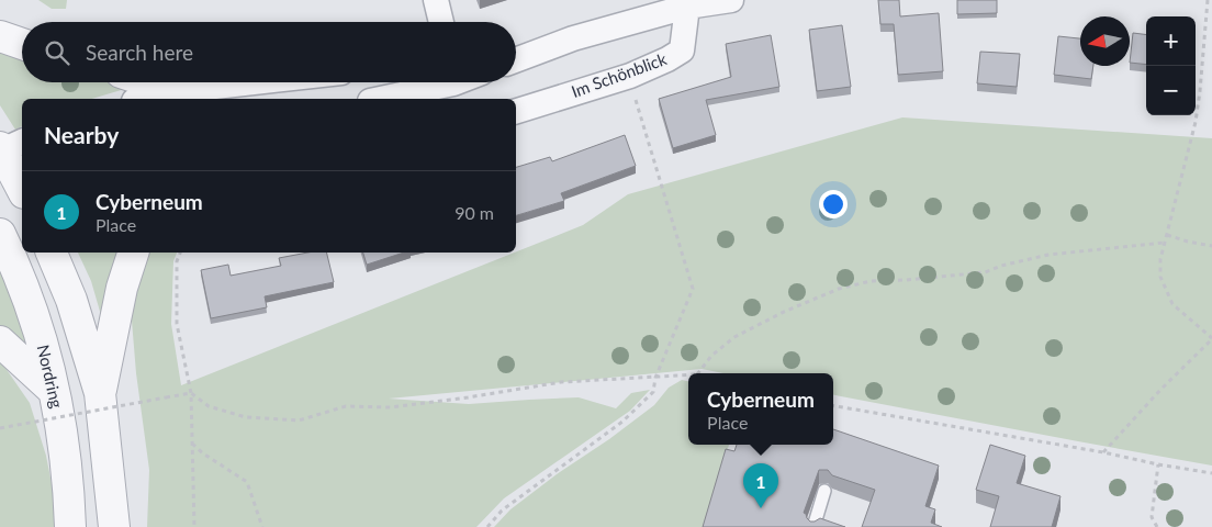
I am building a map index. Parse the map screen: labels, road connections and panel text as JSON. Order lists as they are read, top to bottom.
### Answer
{
  "streets": {
    "street": ["Im Schönblick", "Nordring"]
  },
  "north": "left",
  "page": {
    "map_buttons": ["+", "−"],
    "search": "Search here",
    "heading": "Nearby",
    "list": [
      {
        "mark": "1",
        "name": "Cyberneum",
        "note": "Place",
        "value": "90 m"
      }
    ],
    "popup": ["Cyberneum", "Place"],
    "pins": "1"
  }
}
